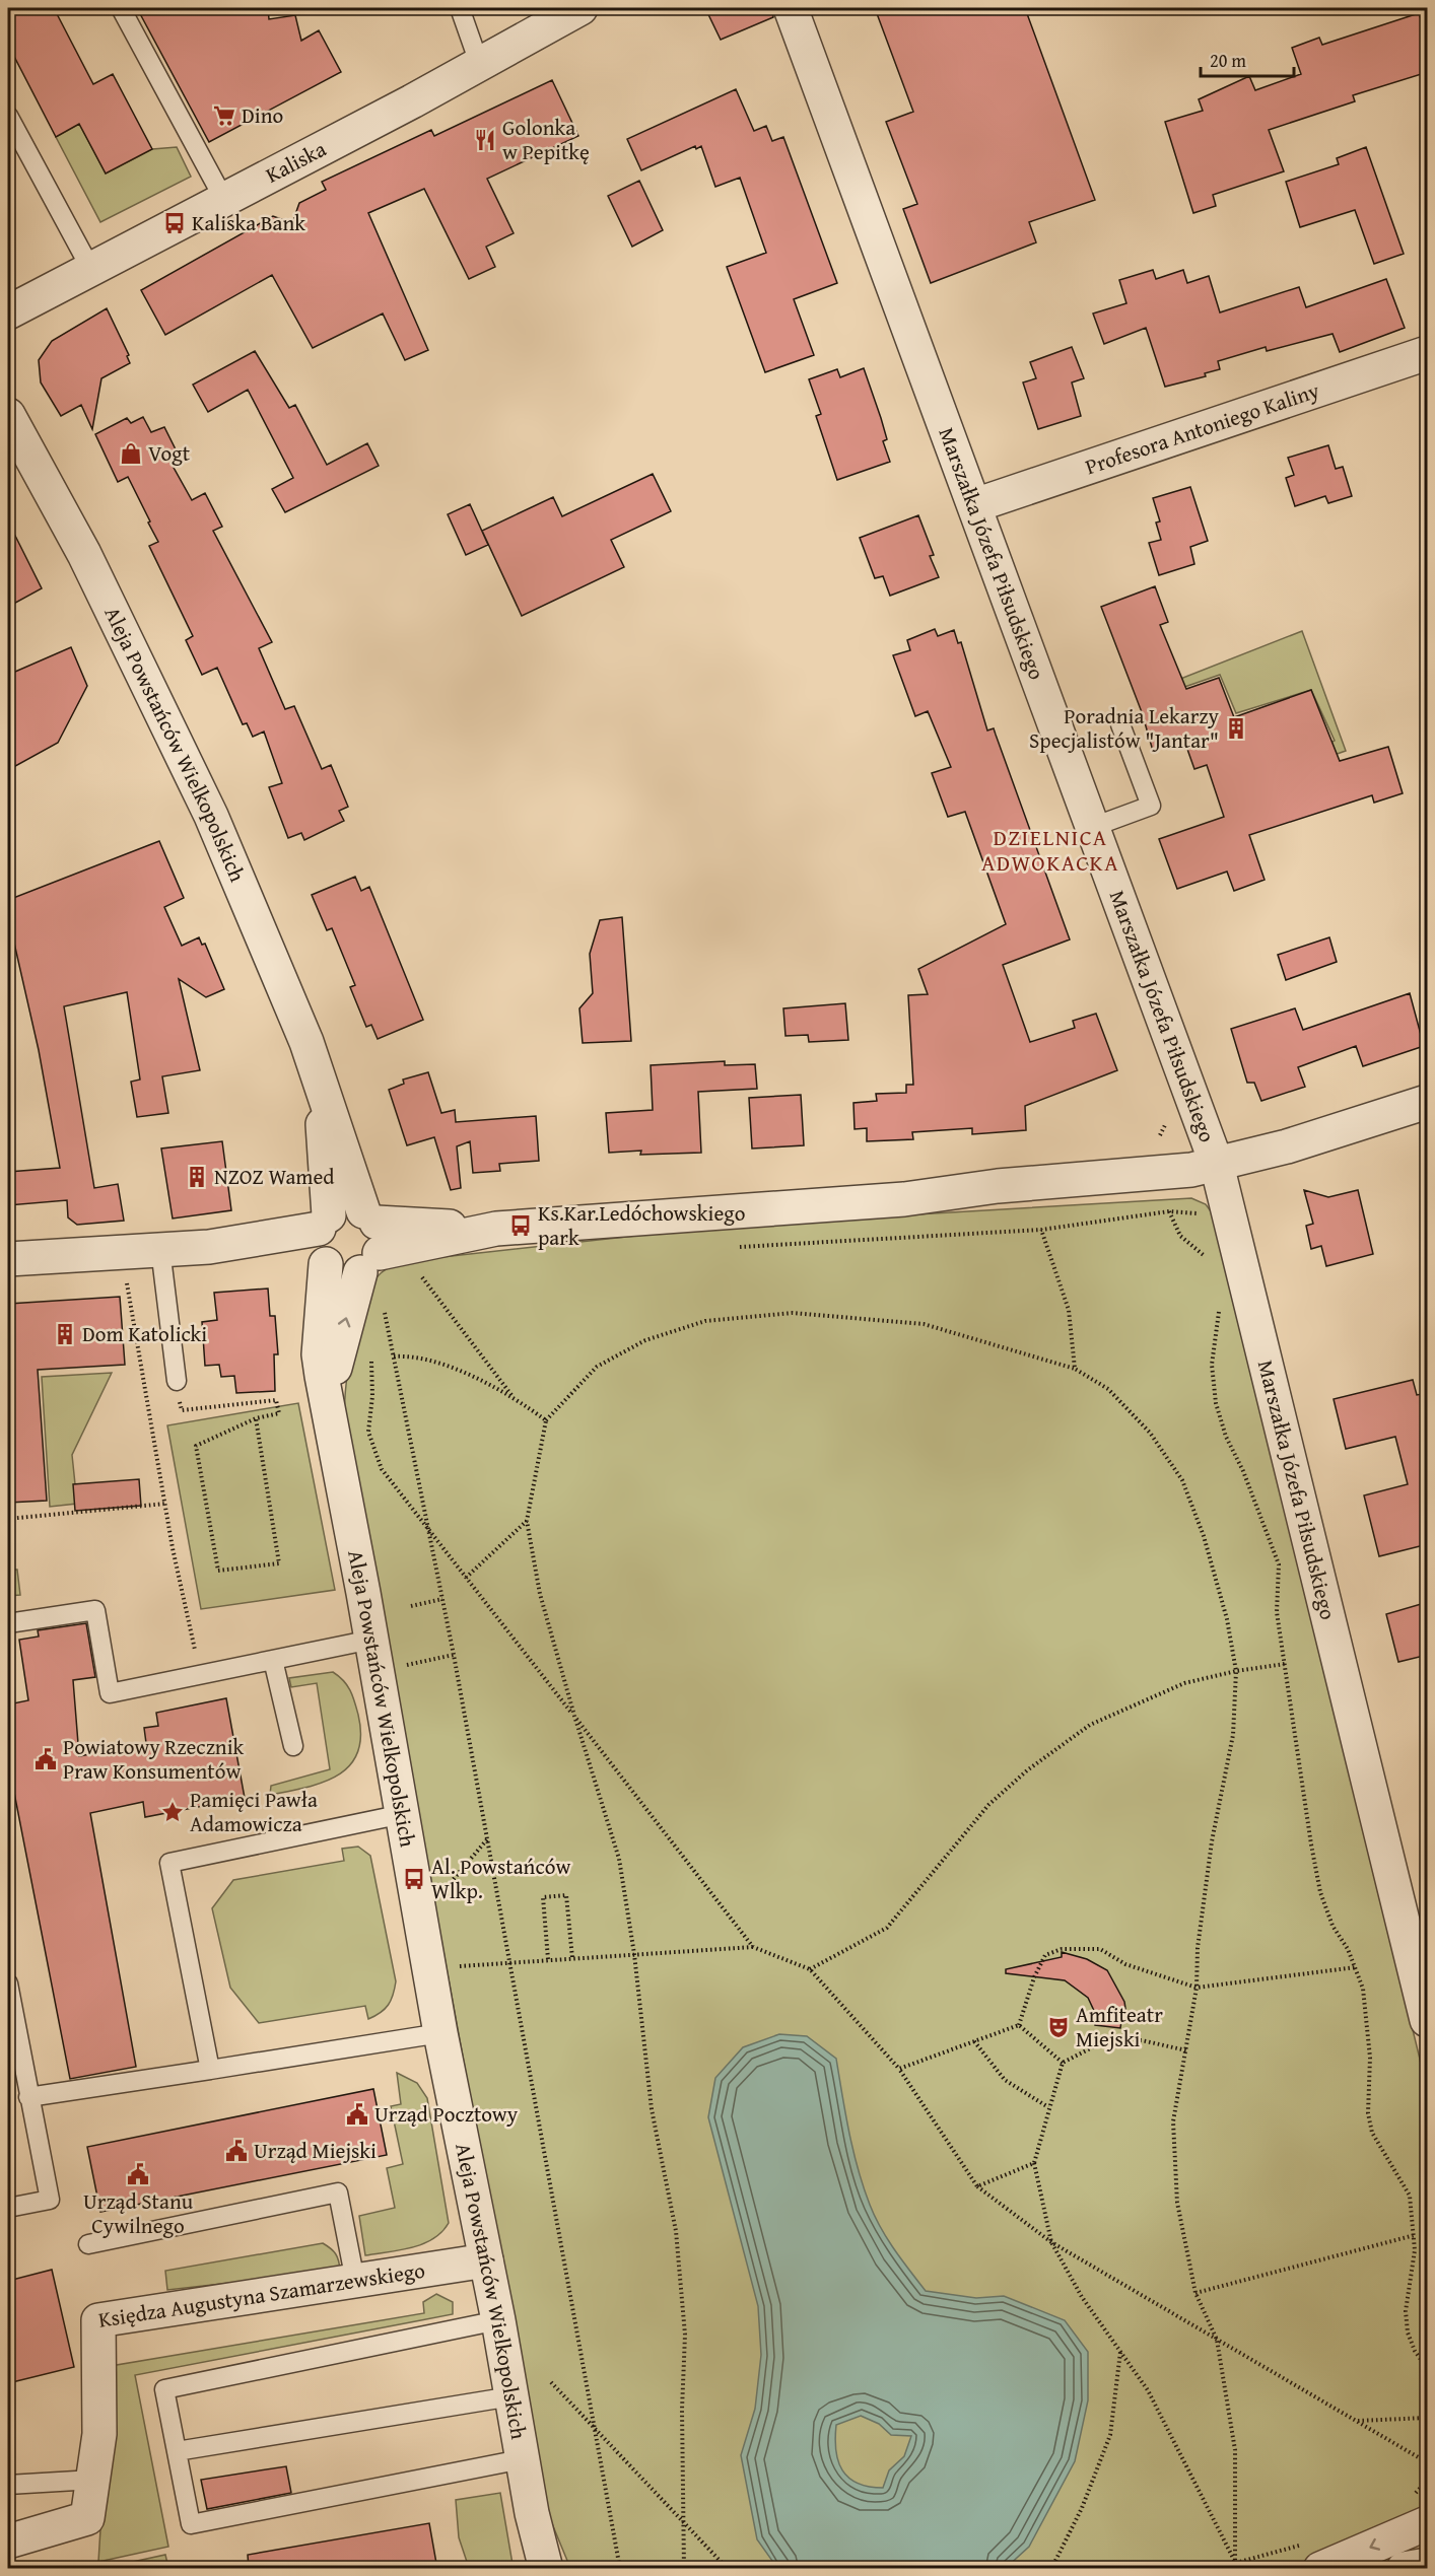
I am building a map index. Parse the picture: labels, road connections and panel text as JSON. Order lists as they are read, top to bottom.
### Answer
{
  "streets": {
    "street": [
      "Kaliska",
      "Profesora Antoniego Kaliny",
      "Marszałka Józefa Piłsudskiego",
      "Aleja Powstańców Wielkopolskich",
      "Księdza Augustyna Szamarzewskiego"
    ]
  },
  "crossings": [
    ["Profesora Antoniego Kaliny", "Marszałka Józefa Piłsudskiego"],
    ["Aleja Powstańców Wielkopolskich", "Księdza Augustyna Szamarzewskiego"]
  ],
  "districts": ["DZIELNICA ADWOKACKA"],
  "places": {
    "supermarket": ["Dino"],
    "restaurant": ["Golonka w Pepitkę"],
    "bus stop": ["Kaliska Bank", "Ks.Kar.Ledóchowskiego park", "Al. Powstańców Wlkp."],
    "shop": ["Vogt"],
    "building": ["Poradnia Lekarzy Specjalistów \"Jantar\"", "NZOZ Wamed", "Dom Katolicki"],
    "public building": [
      "Powiatowy Rzecznik Praw Konsumentów",
      "Urząd Pocztowy",
      "Urząd Miejski",
      "Urząd Stanu Cywilnego"
    ],
    "place": ["Pamięci Pawła Adamowicza"],
    "theatre": ["Amfiteatr Miejski"]
  },
  "scale_bar": "20 m"
}
